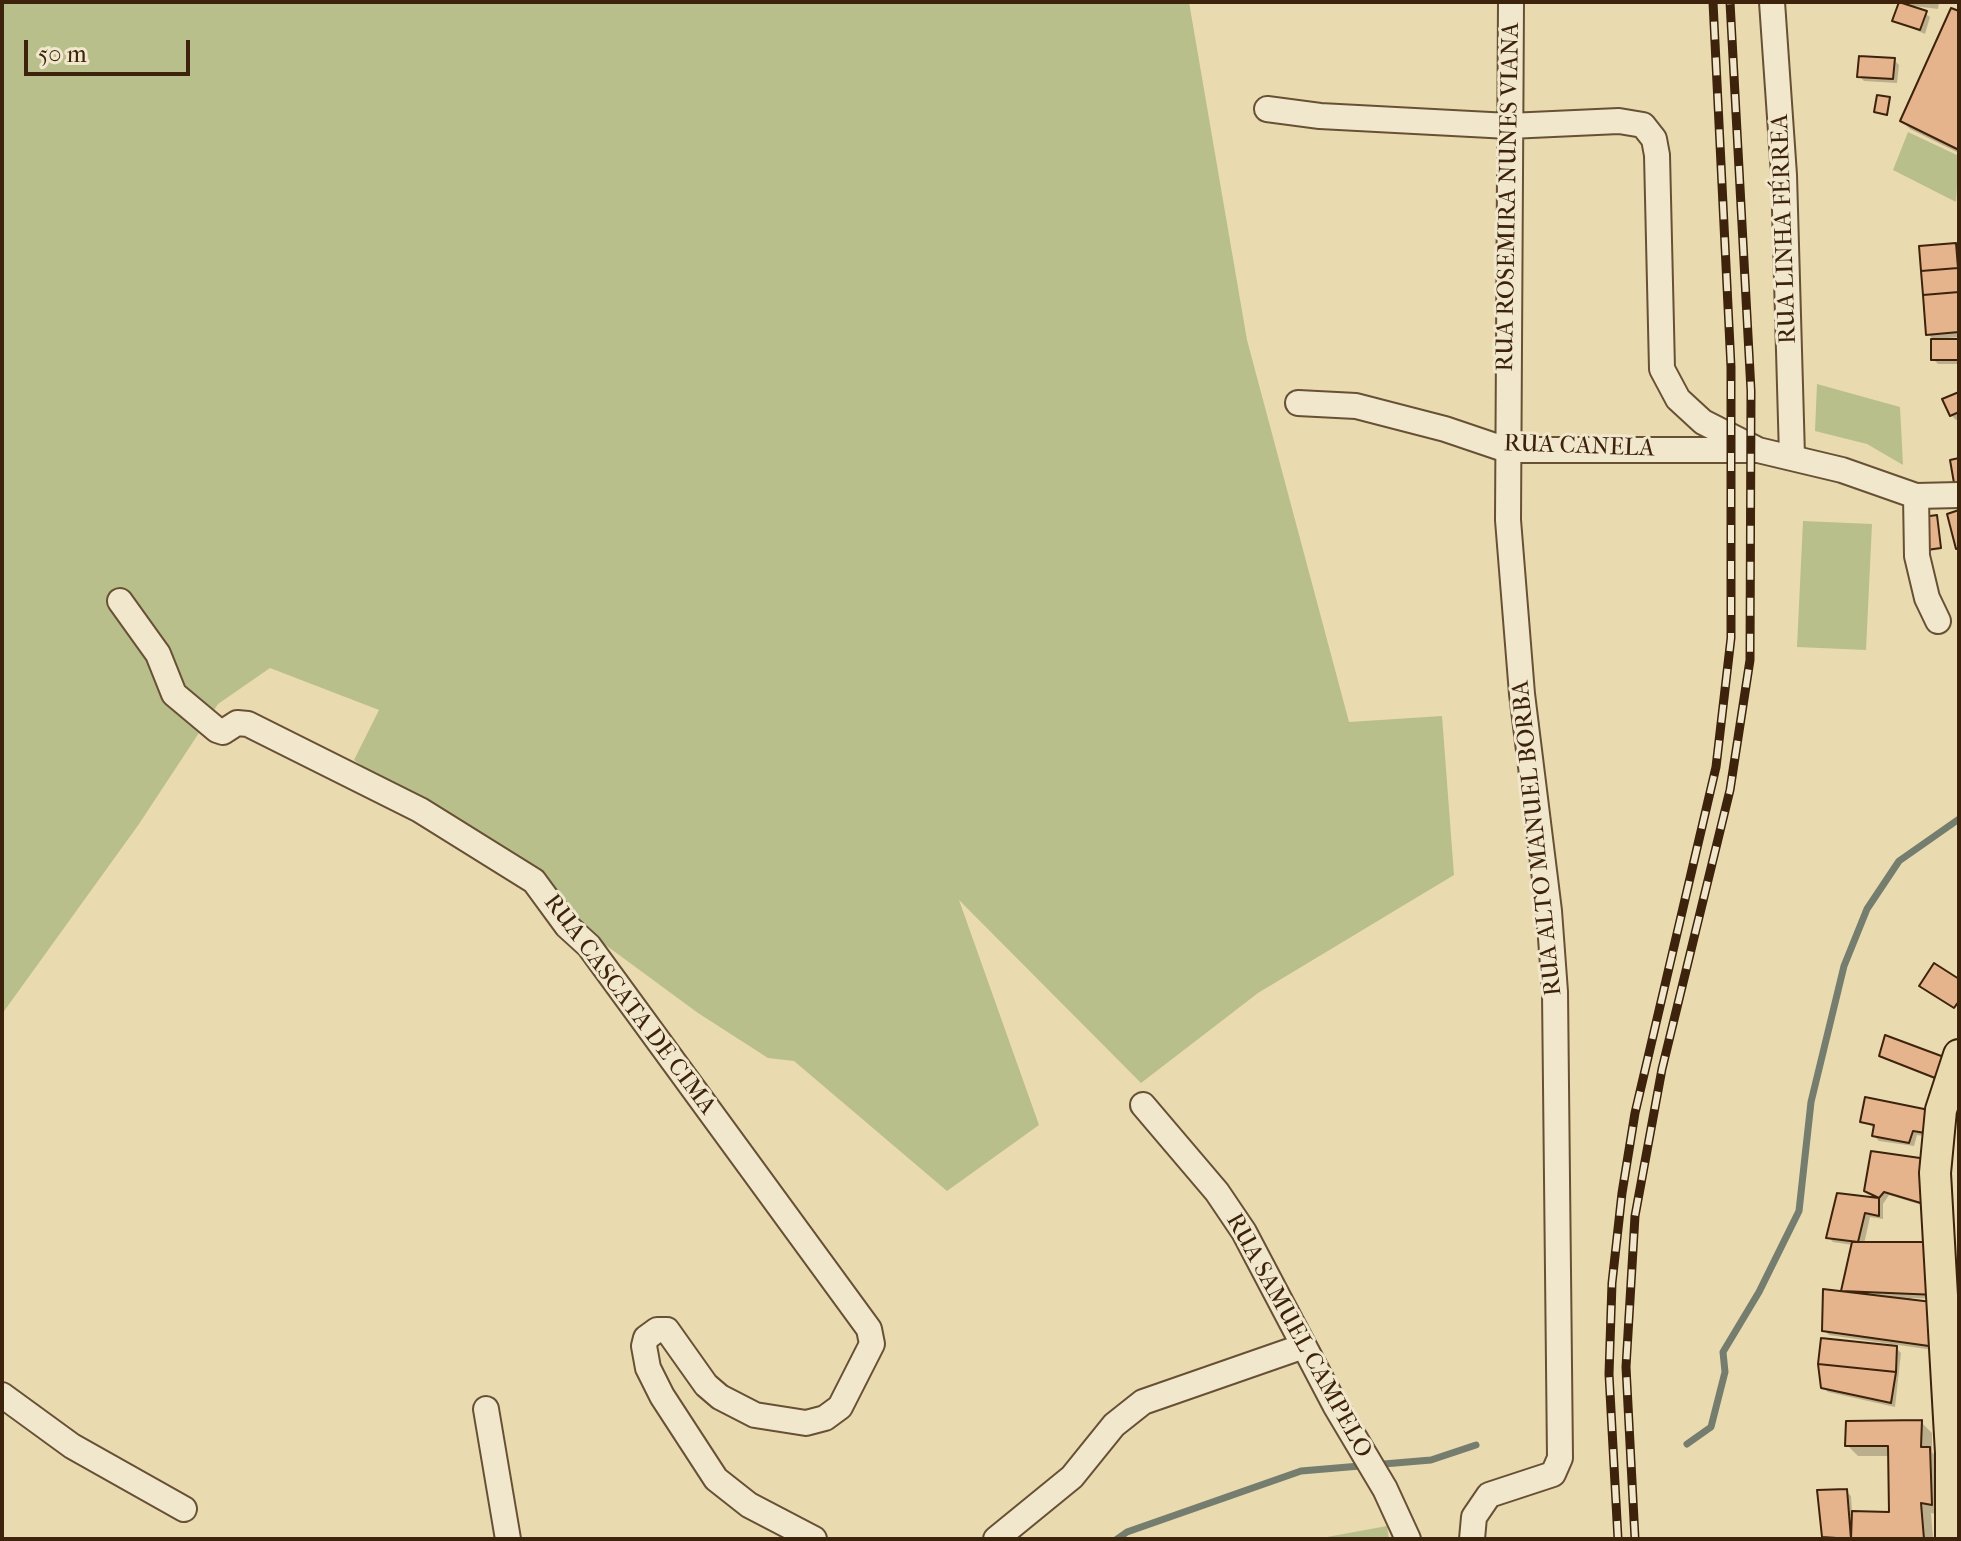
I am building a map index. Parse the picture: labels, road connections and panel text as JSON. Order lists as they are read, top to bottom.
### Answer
{
  "streets": {
    "street": [
      "RUA ROSEMIRA NUNES VIANA",
      "RUA LINHA FÉRREA",
      "RUA CANELA",
      "RUA ALTO MANUEL BORBA",
      "RUA CASCATA DE CIMA",
      "RUA SAMUEL CAMPELO"
    ]
  },
  "crossings": [
    ["RUA ROSEMIRA NUNES VIANA", "RUA ALTO MANUEL BORBA"],
    ["RUA CANELA", "RUA ALTO MANUEL BORBA"]
  ],
  "scale_bar": "50 m"
}
